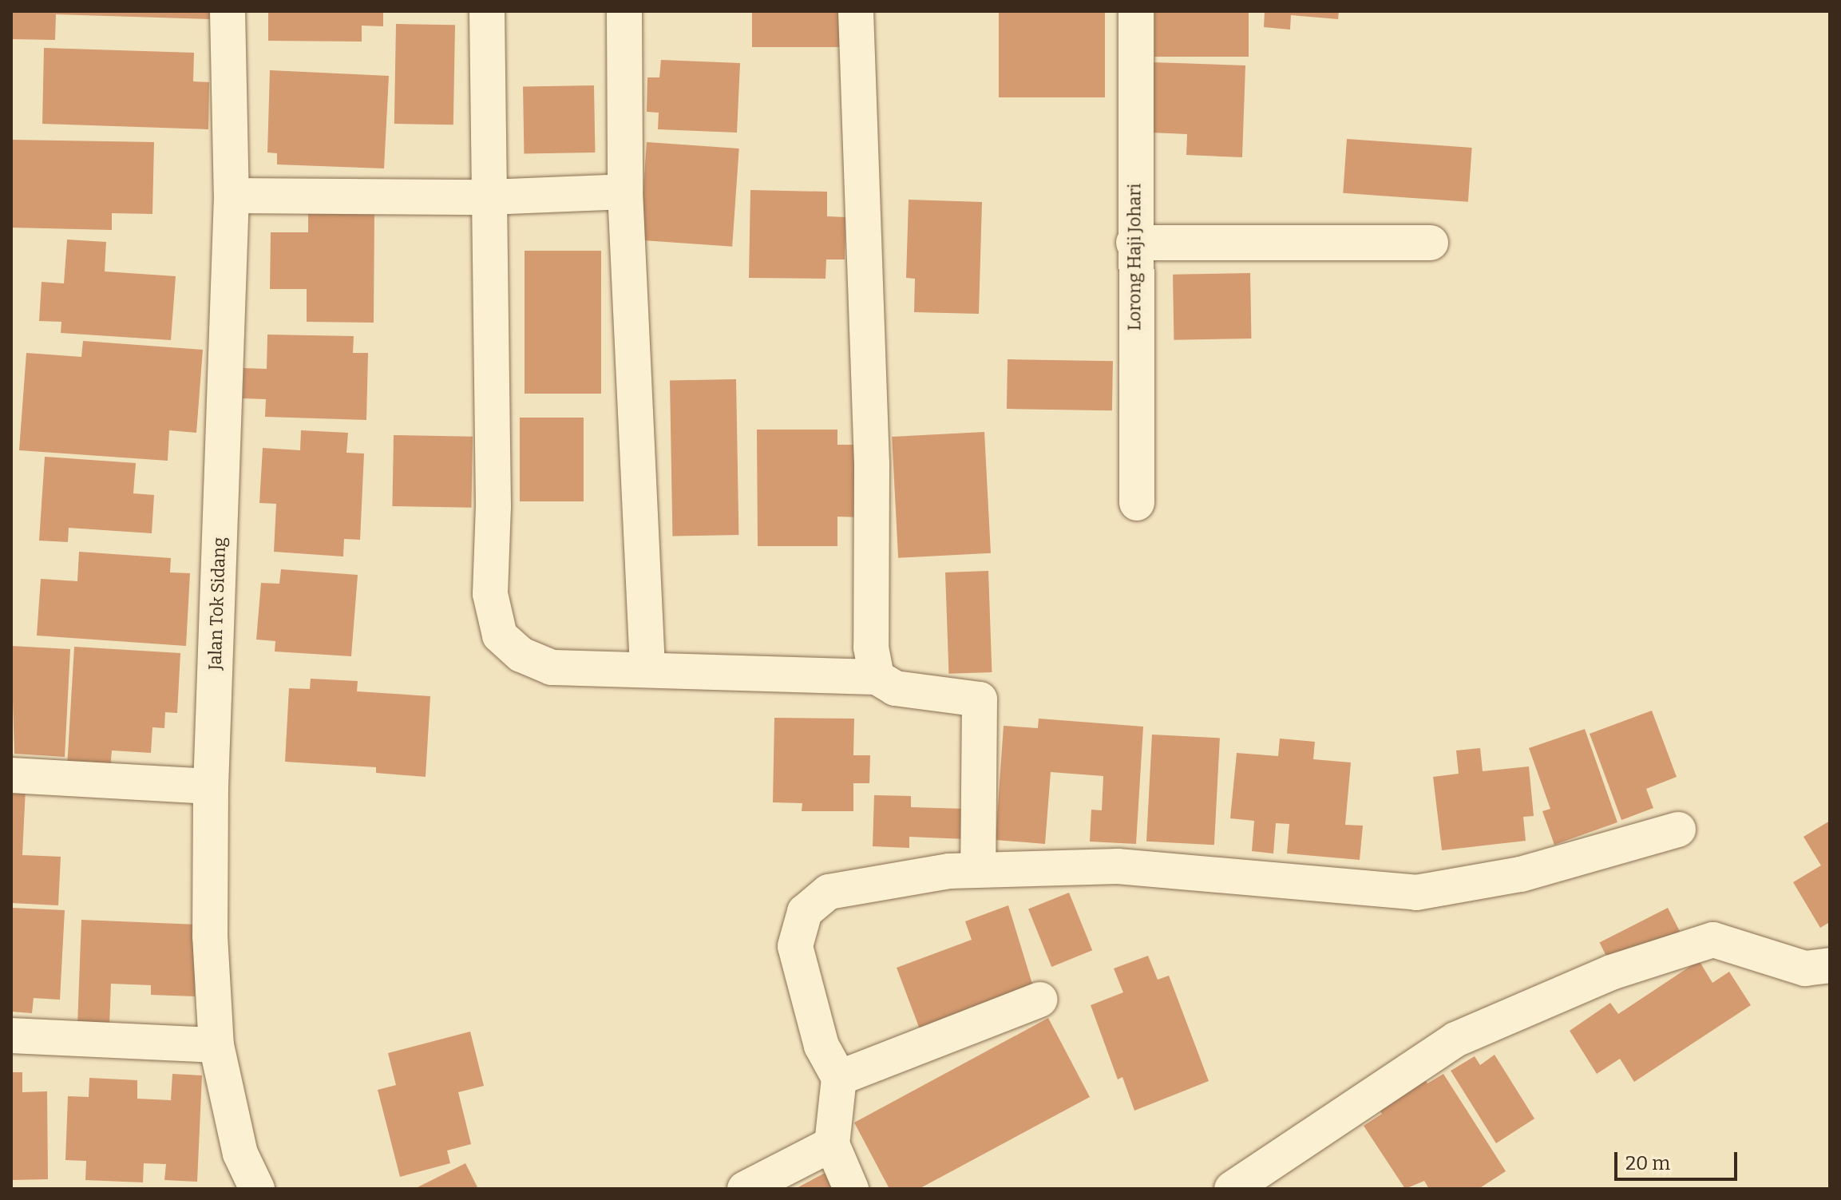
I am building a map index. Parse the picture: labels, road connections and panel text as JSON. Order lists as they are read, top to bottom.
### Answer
{
  "streets": {
    "street": ["Lorong Haji Johari", "Jalan Tok Sidang"]
  },
  "scale_bar": "20 m"
}
